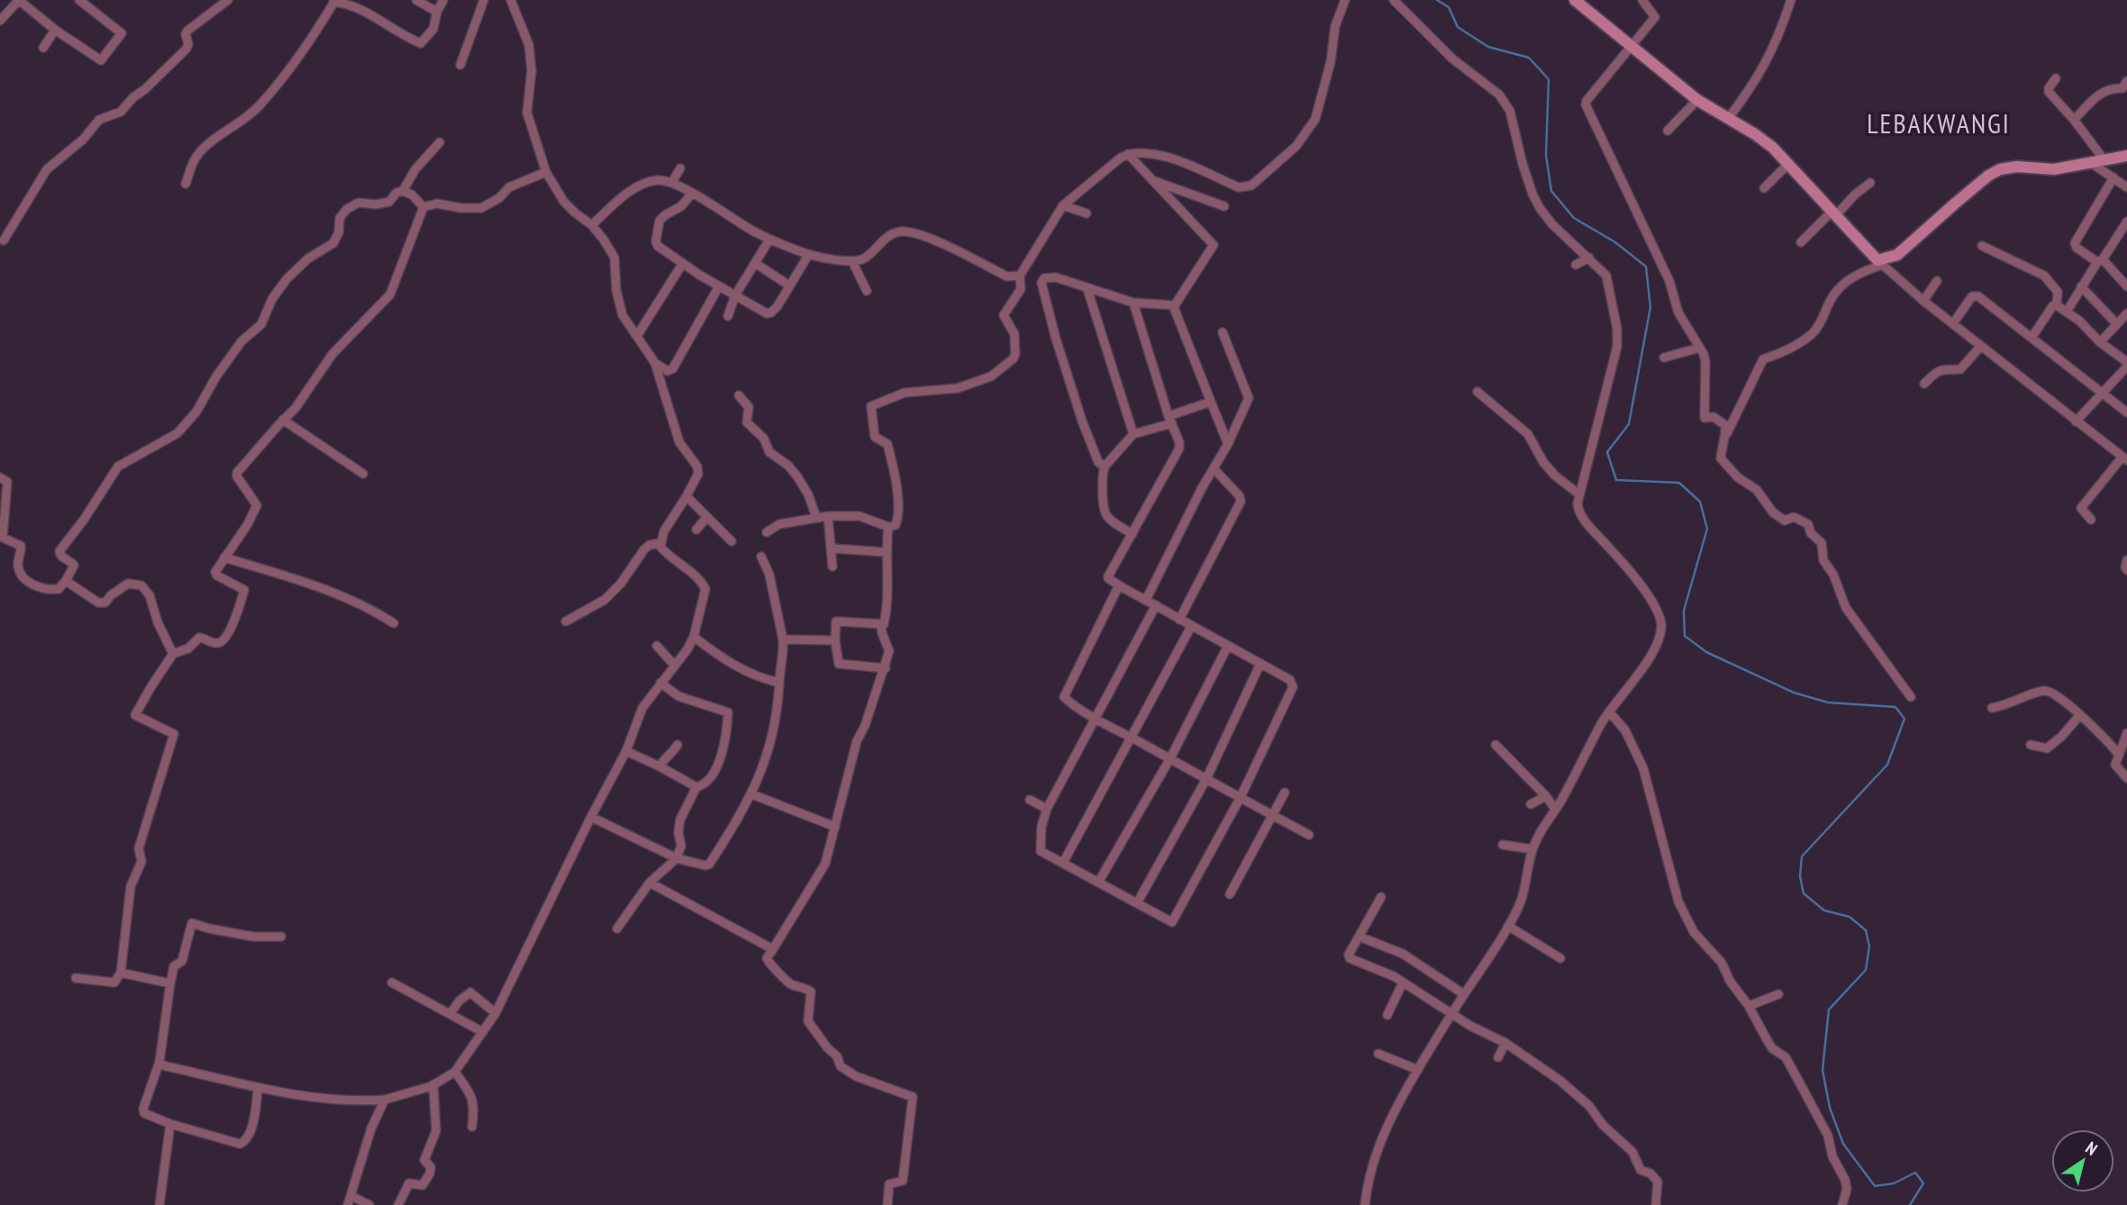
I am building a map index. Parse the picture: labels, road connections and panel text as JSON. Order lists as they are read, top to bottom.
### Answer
{
  "districts": ["LEBAKWANGI"],
  "north": "top right"
}
